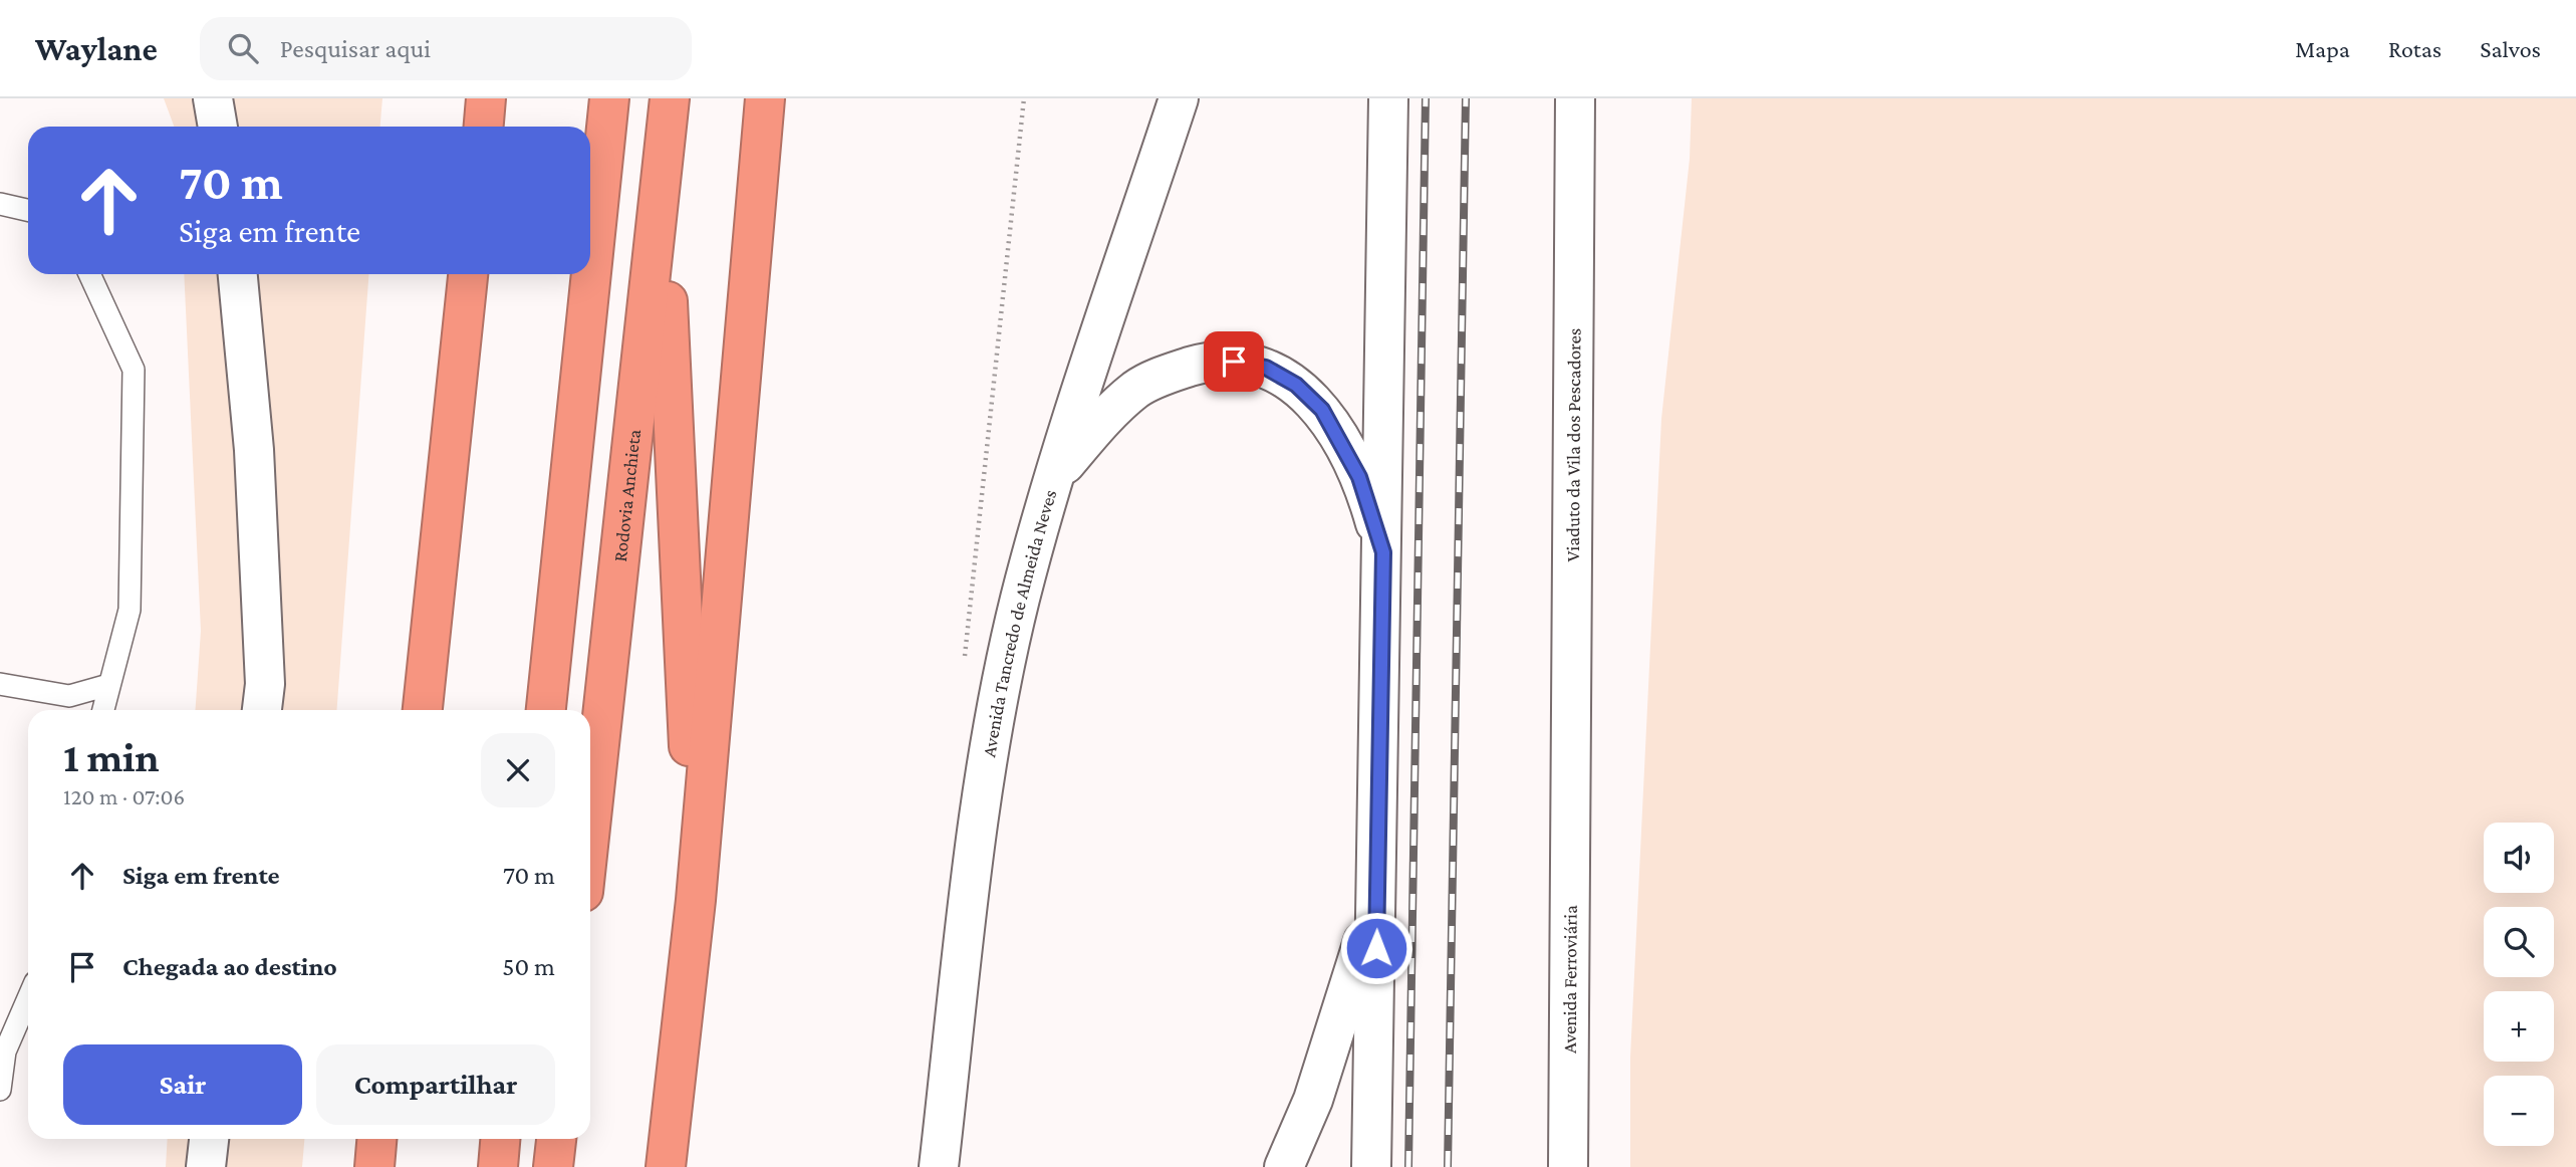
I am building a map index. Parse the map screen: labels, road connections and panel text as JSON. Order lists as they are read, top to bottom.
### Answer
{
  "streets": {
    "highway": ["Rodovia Anchieta"],
    "main road": ["Viaduto da Vila dos Pescadores", "Avenida Tancredo de Almeida Neves", "Avenida Ferroviária"]
  },
  "crossings": [
    ["Viaduto da Vila dos Pescadores", "Avenida Ferroviária"]
  ],
  "page": {
    "header": "Waylane",
    "search": "Pesquisar aqui",
    "nav": ["Mapa", "Rotas", "Salvos"],
    "turn": ["70 m", "Siga em frente"],
    "heading": ["1 min", "120 m · 07:06"],
    "map_buttons": ["+", "−"],
    "list": [
      {
        "name": "Siga em frente",
        "value": "70 m"
      },
      {
        "name": "Chegada ao destino",
        "value": "50 m"
      }
    ],
    "buttons": ["Sair", "Compartilhar"]
  }
}
